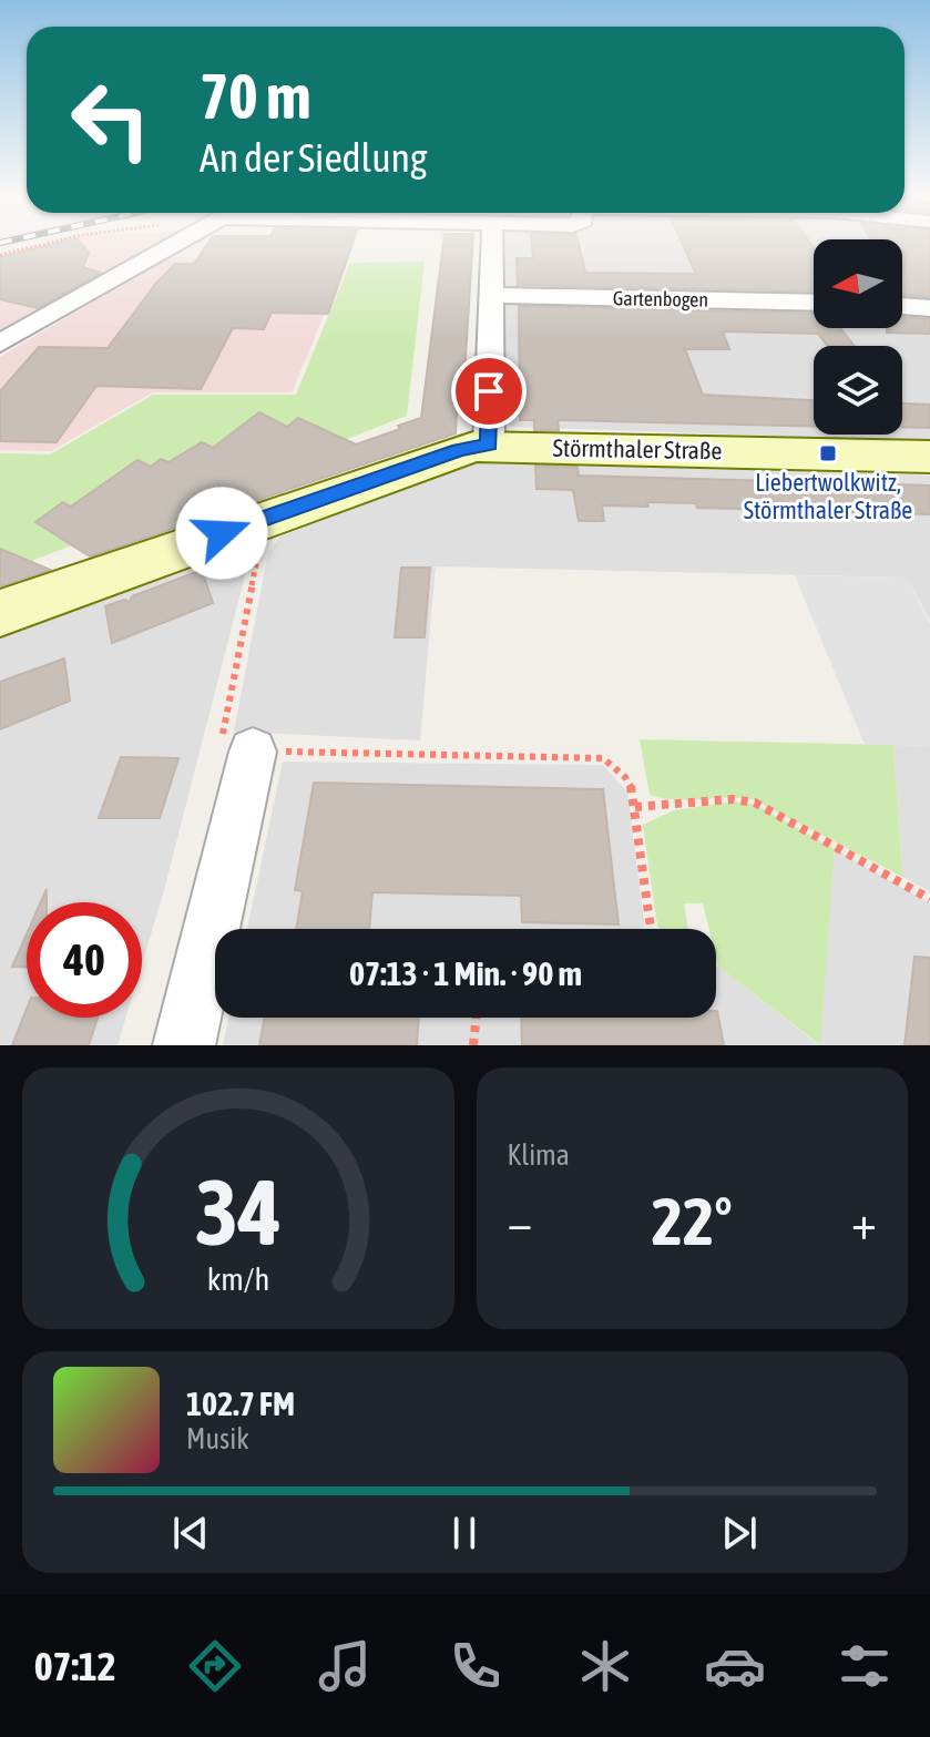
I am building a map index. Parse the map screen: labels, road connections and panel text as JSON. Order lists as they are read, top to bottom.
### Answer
{
  "streets": {
    "street": ["Gartenbogen", "Störmthaler Straße"]
  },
  "places": {
    "transit": ["Liebertwolkwitz, Störmthaler Straße"]
  },
  "north": "left",
  "page": {
    "turn": ["70 m", "An der Siedlung"],
    "limit": "40",
    "trip": "07:13 · 1 Min. · 90 m",
    "tile": "Klima",
    "heat": ["−", "22°", "+"],
    "song": ["102.7 FM", "Musik"],
    "tabs": "07:12",
    "gauge": ["34", "km/h"]
  }
}
